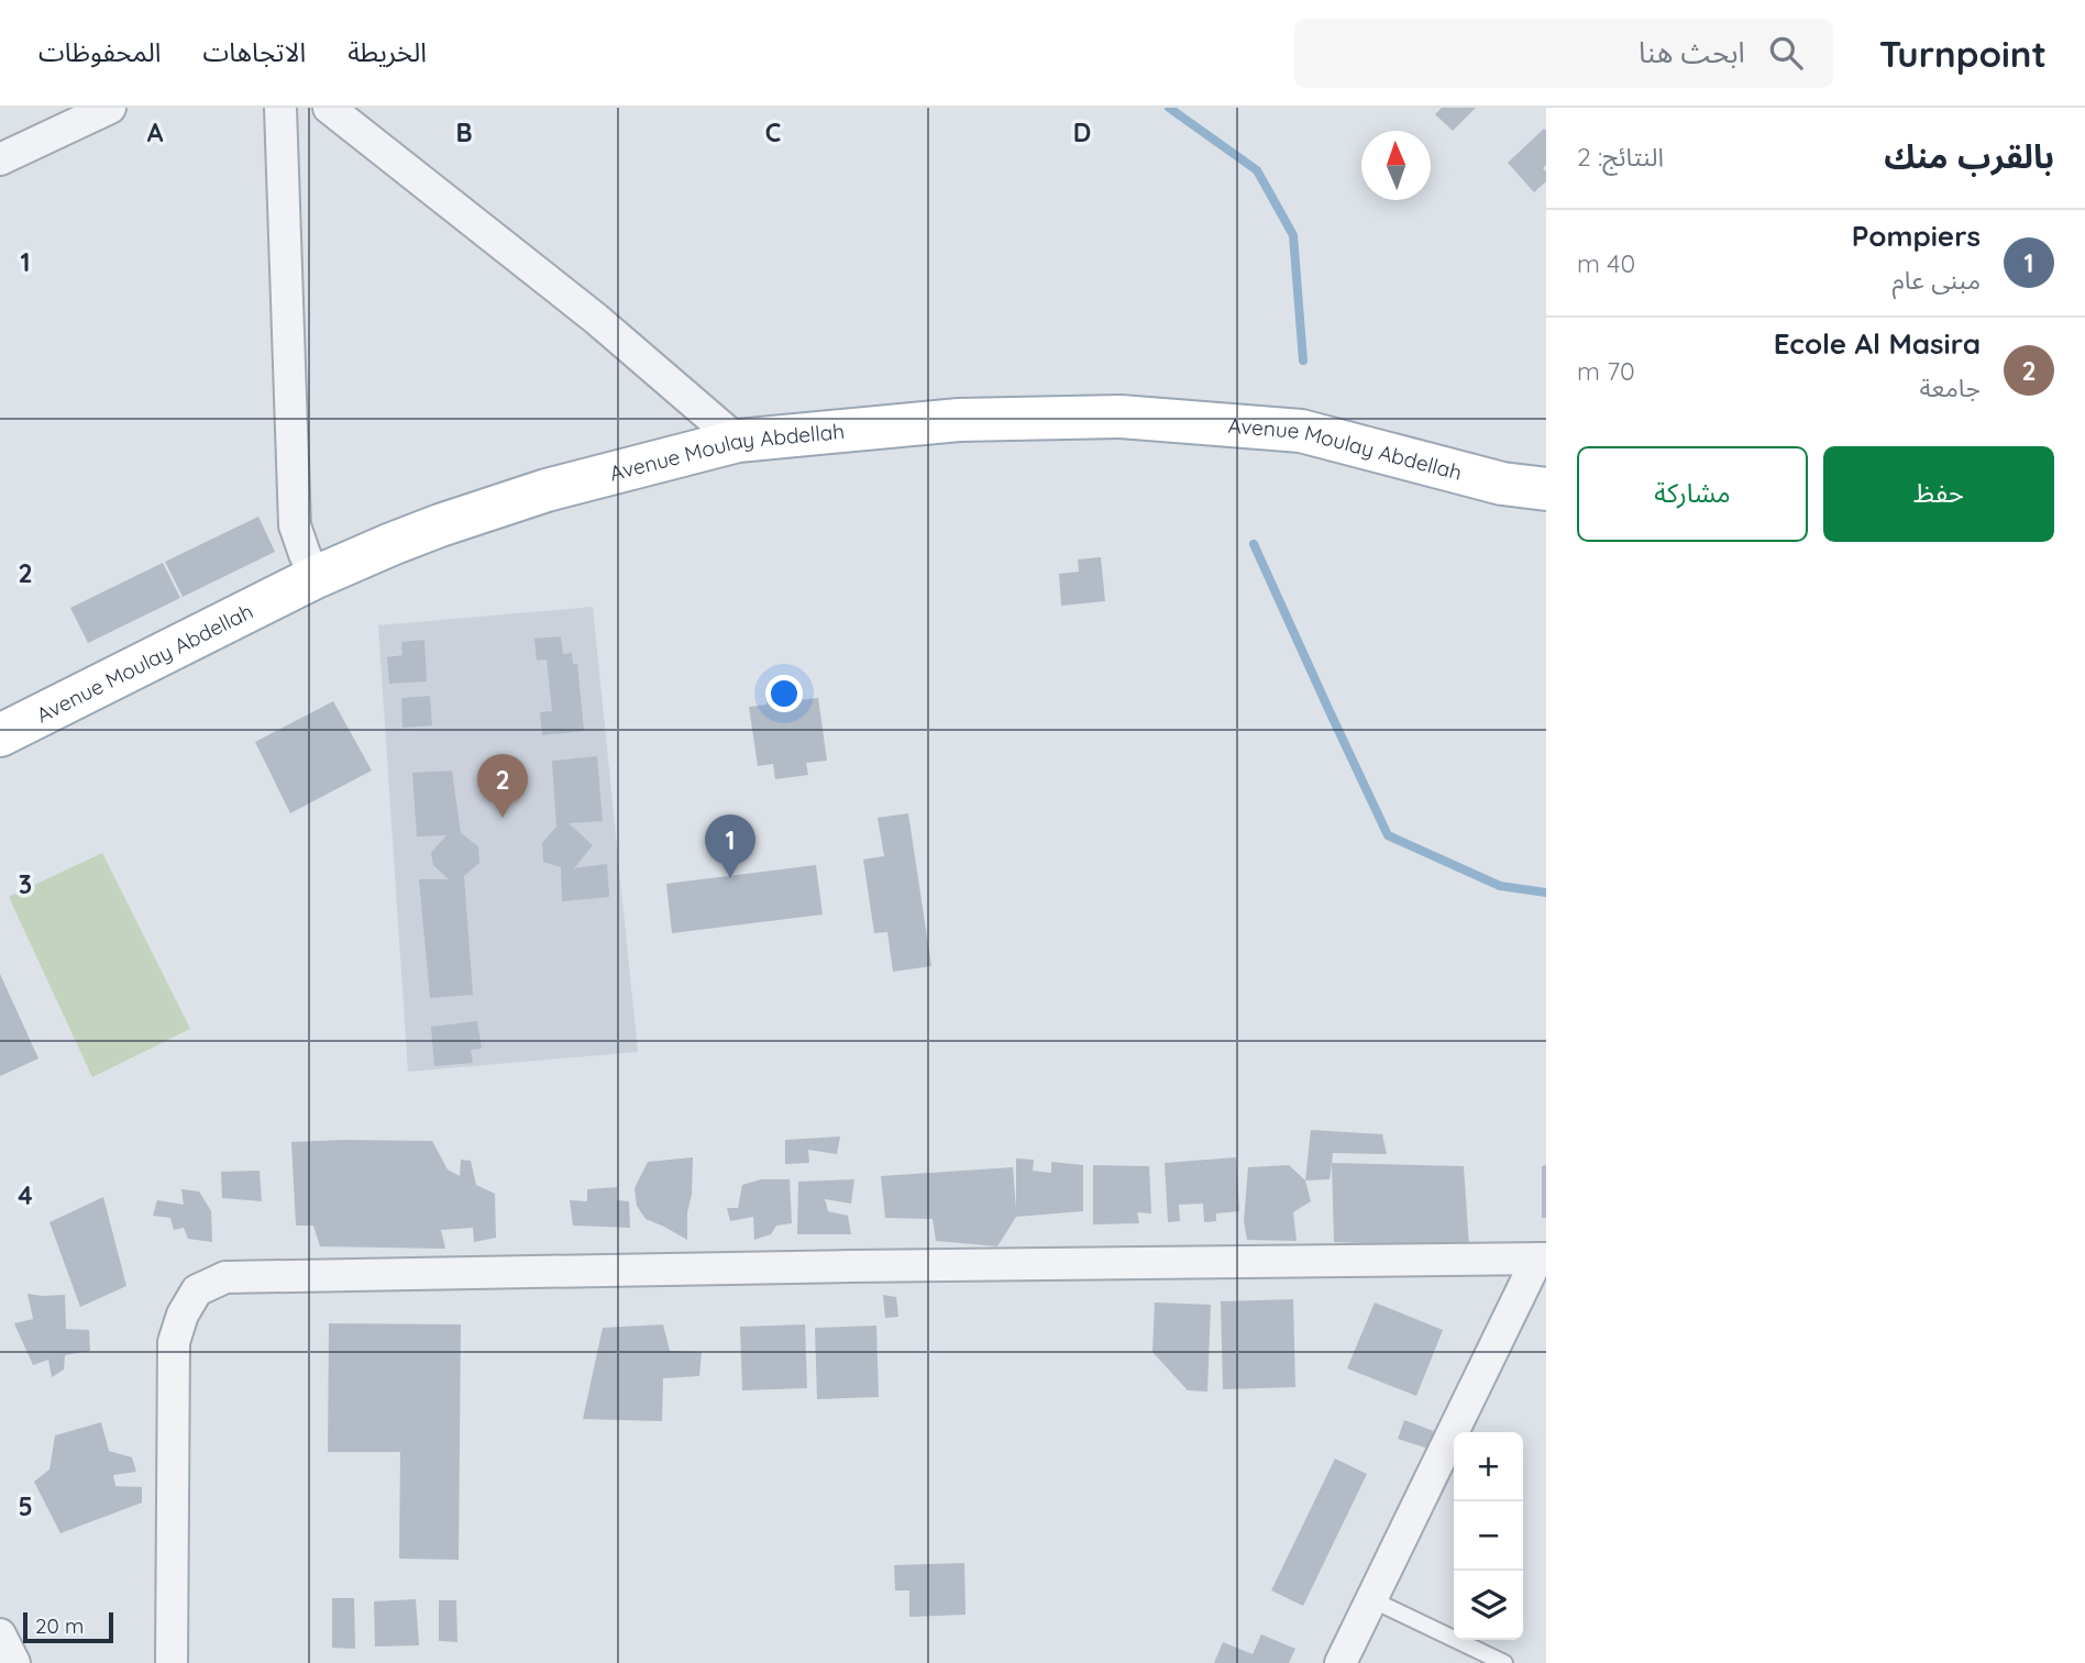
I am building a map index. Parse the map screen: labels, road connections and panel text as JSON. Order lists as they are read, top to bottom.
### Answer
{
  "streets": {
    "main road": ["Avenue Moulay Abdellah"]
  },
  "scale_bar": "20 m",
  "north": "top",
  "page": {
    "header": "Turnpoint",
    "search": "ابحث هنا",
    "nav": ["الخريطة", "الاتجاهات", "المحفوظات"],
    "heading": ["بالقرب منك", "النتائج: 2"],
    "list": [
      {
        "mark": "1",
        "name": "Pompiers",
        "note": "مبنى عام",
        "value": "40 m"
      },
      {
        "mark": "2",
        "name": "Ecole Al Masira",
        "note": "جامعة",
        "value": "70 m"
      }
    ],
    "buttons": ["حفظ", "مشاركة"],
    "pins": ["2", "1"],
    "map_buttons": ["+", "−"],
    "scale": "20 m"
  },
  "grid": {
    "columns": [
      "A",
      "B",
      "C",
      "D"
    ],
    "rows": [
      "1",
      "2",
      "3",
      "4",
      "5"
    ]
  }
}
